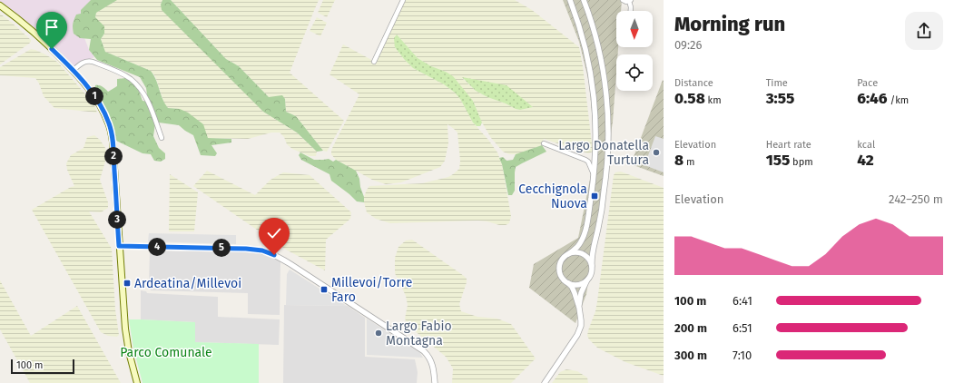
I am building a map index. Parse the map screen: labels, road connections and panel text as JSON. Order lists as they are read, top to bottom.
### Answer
{
  "parks": ["Parco Comunale"],
  "places": {
    "other": ["Largo Donatella Turtura", "Largo Fabio Montagna"],
    "transit": ["Cecchignola Nuova", "Ardeatina/Millevoi", "Millevoi/Torre Faro"]
  },
  "scale_bar": "100 m",
  "north": "bottom",
  "page": {
    "heading": ["Morning run", "09:26"],
    "stats": [
      ["Distance", "0.58 km"],
      ["Time", "3:55"],
      ["Pace", "6:46 /km"],
      ["Elevation", "8 m"],
      ["Heart rate", "155 bpm"],
      ["kcal", "42"]
    ],
    "pins": [
      "1",
      "2",
      "3",
      "4",
      "5"
    ],
    "chart": ["Elevation", "242–250 m"],
    "list": [
      {
        "name": "100 m",
        "note": "6:41"
      },
      {
        "name": "200 m",
        "note": "6:51"
      },
      {
        "name": "300 m",
        "note": "7:10"
      }
    ],
    "scale": "100 m"
  }
}
